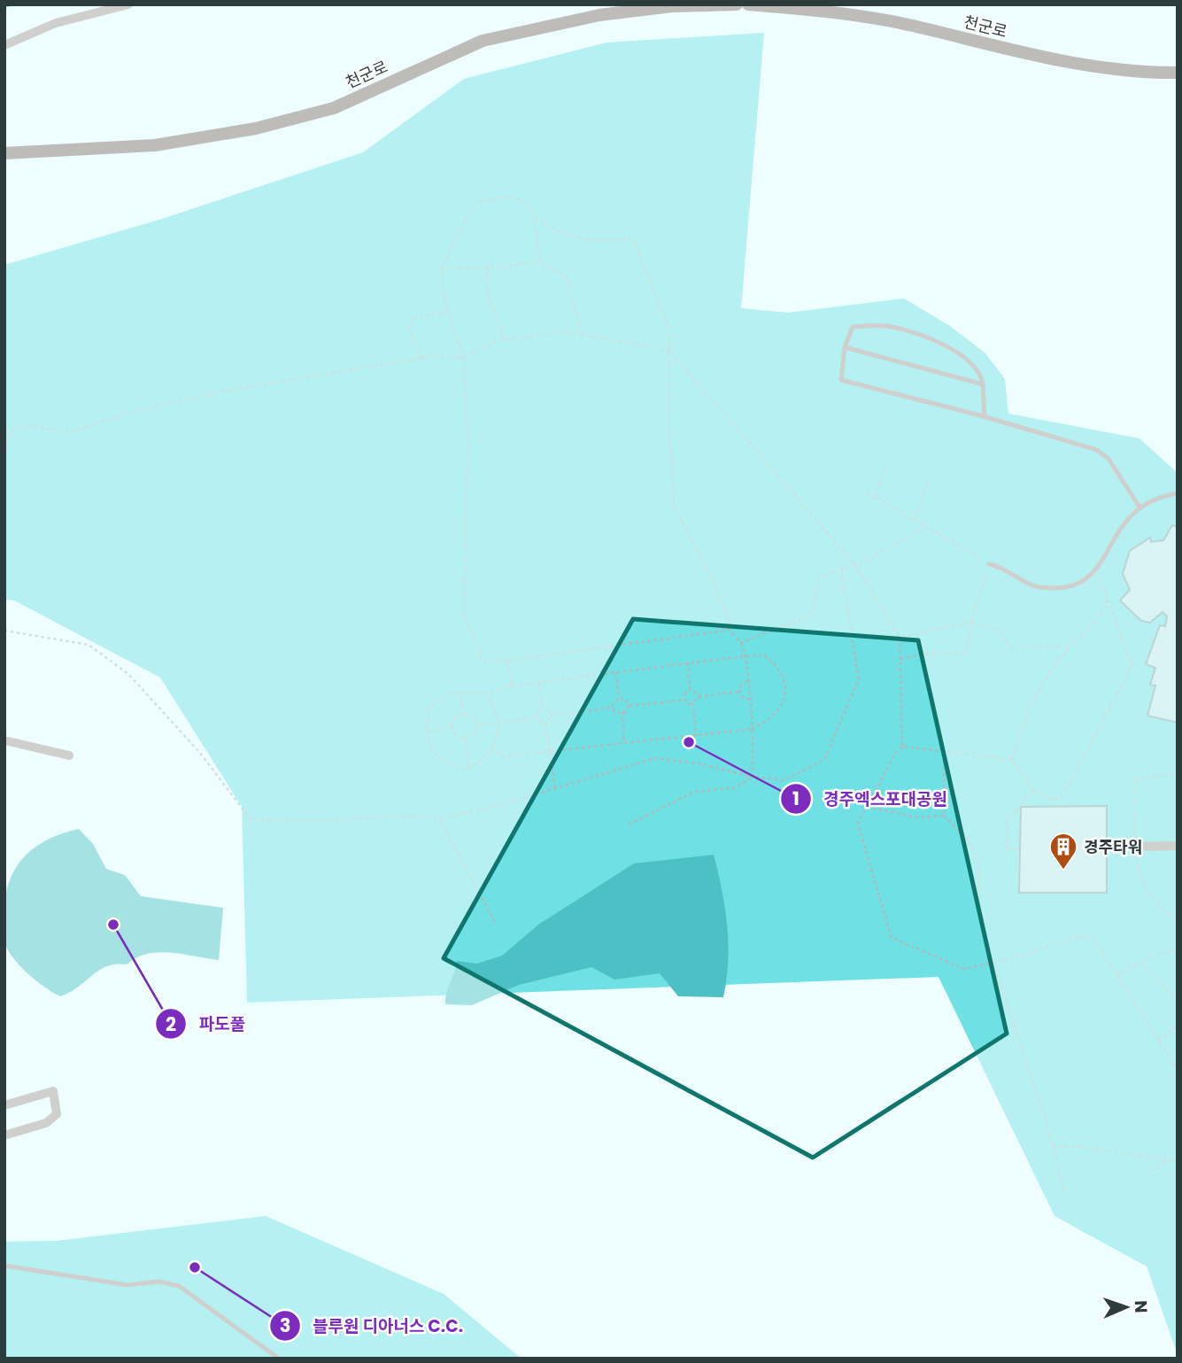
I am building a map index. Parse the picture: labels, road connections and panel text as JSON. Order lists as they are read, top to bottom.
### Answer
{
  "streets": {
    "street": ["천군로"]
  },
  "places": {
    "other": ["경주엑스포대공원", "파도풀", "블루원 디아너스 C.C."],
    "building": ["경주타워"]
  },
  "north": "right"
}
